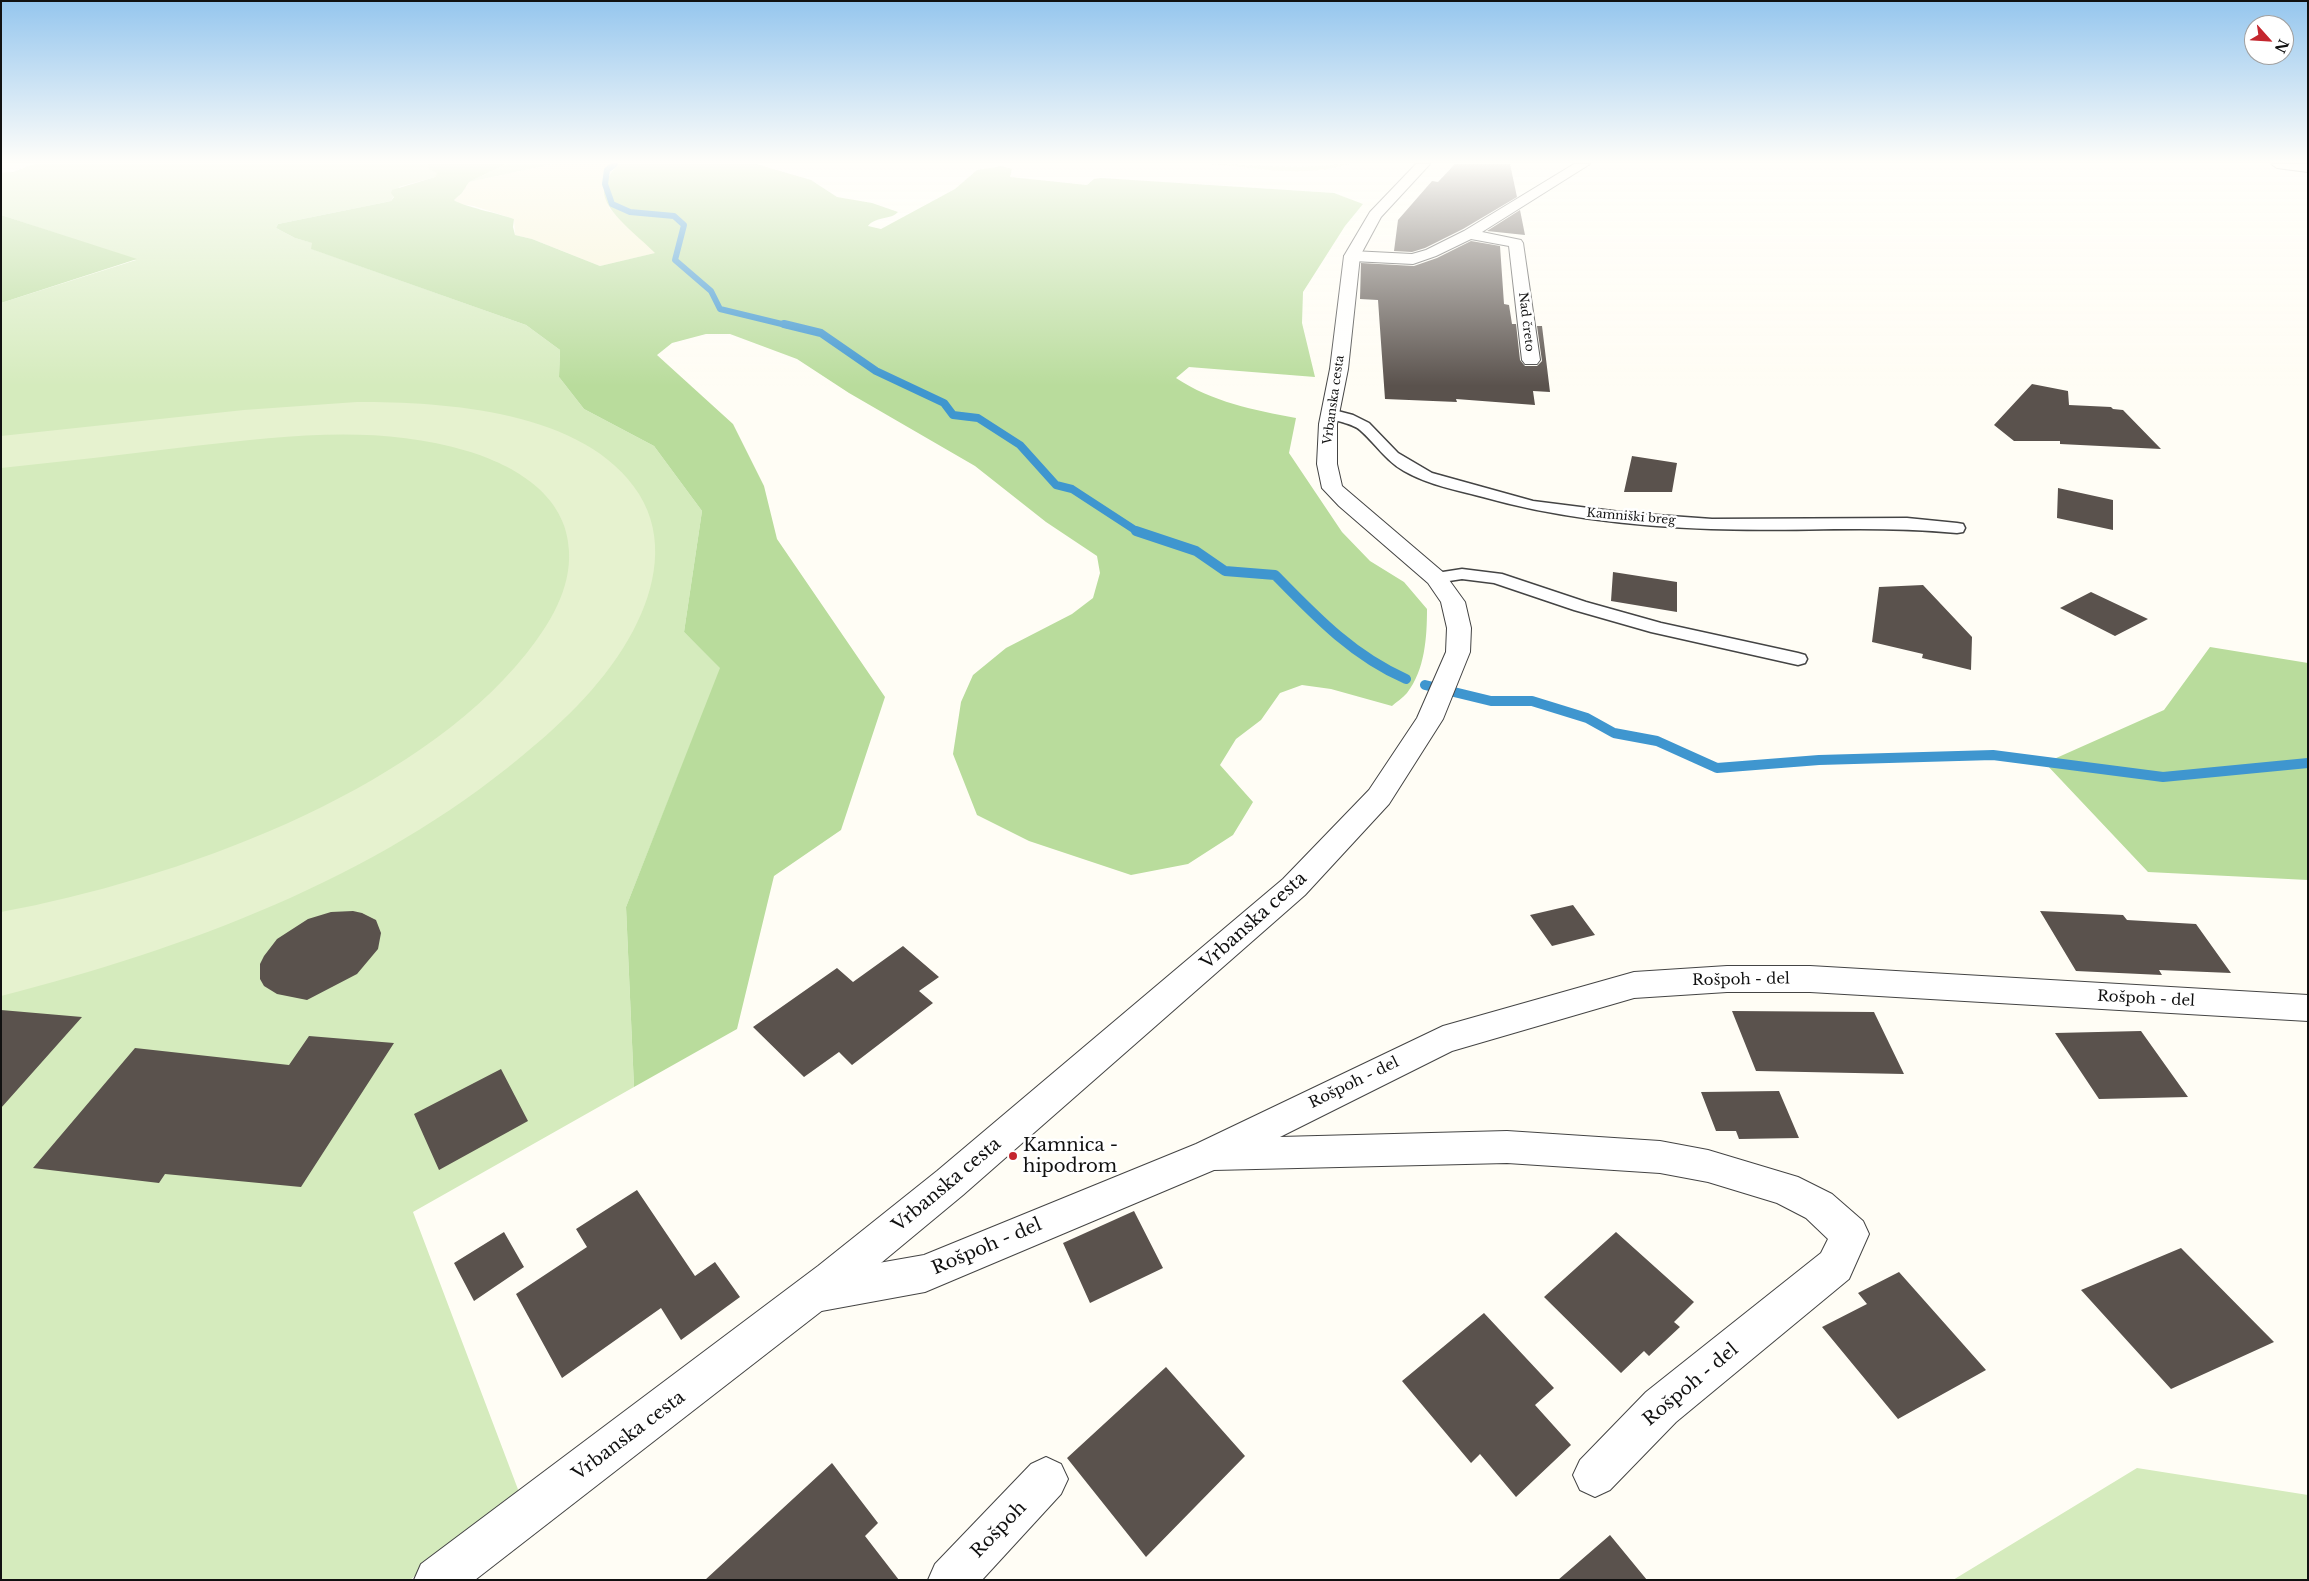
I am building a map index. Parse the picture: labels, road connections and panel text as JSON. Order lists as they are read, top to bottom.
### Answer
{
  "streets": {
    "street": [
      "Nad čreto",
      "Vrbanska cesta",
      "Rošpoh - del",
      "Rošpoh"
    ],
    "lane": ["Kamniški breg"]
  },
  "crossings": [
    ["Vrbanska cesta", "Kamniški breg"],
    ["Vrbanska cesta", "Rošpoh - del"]
  ],
  "places": ["Kamnica - hipodrom"],
  "north": "bottom right"
}
